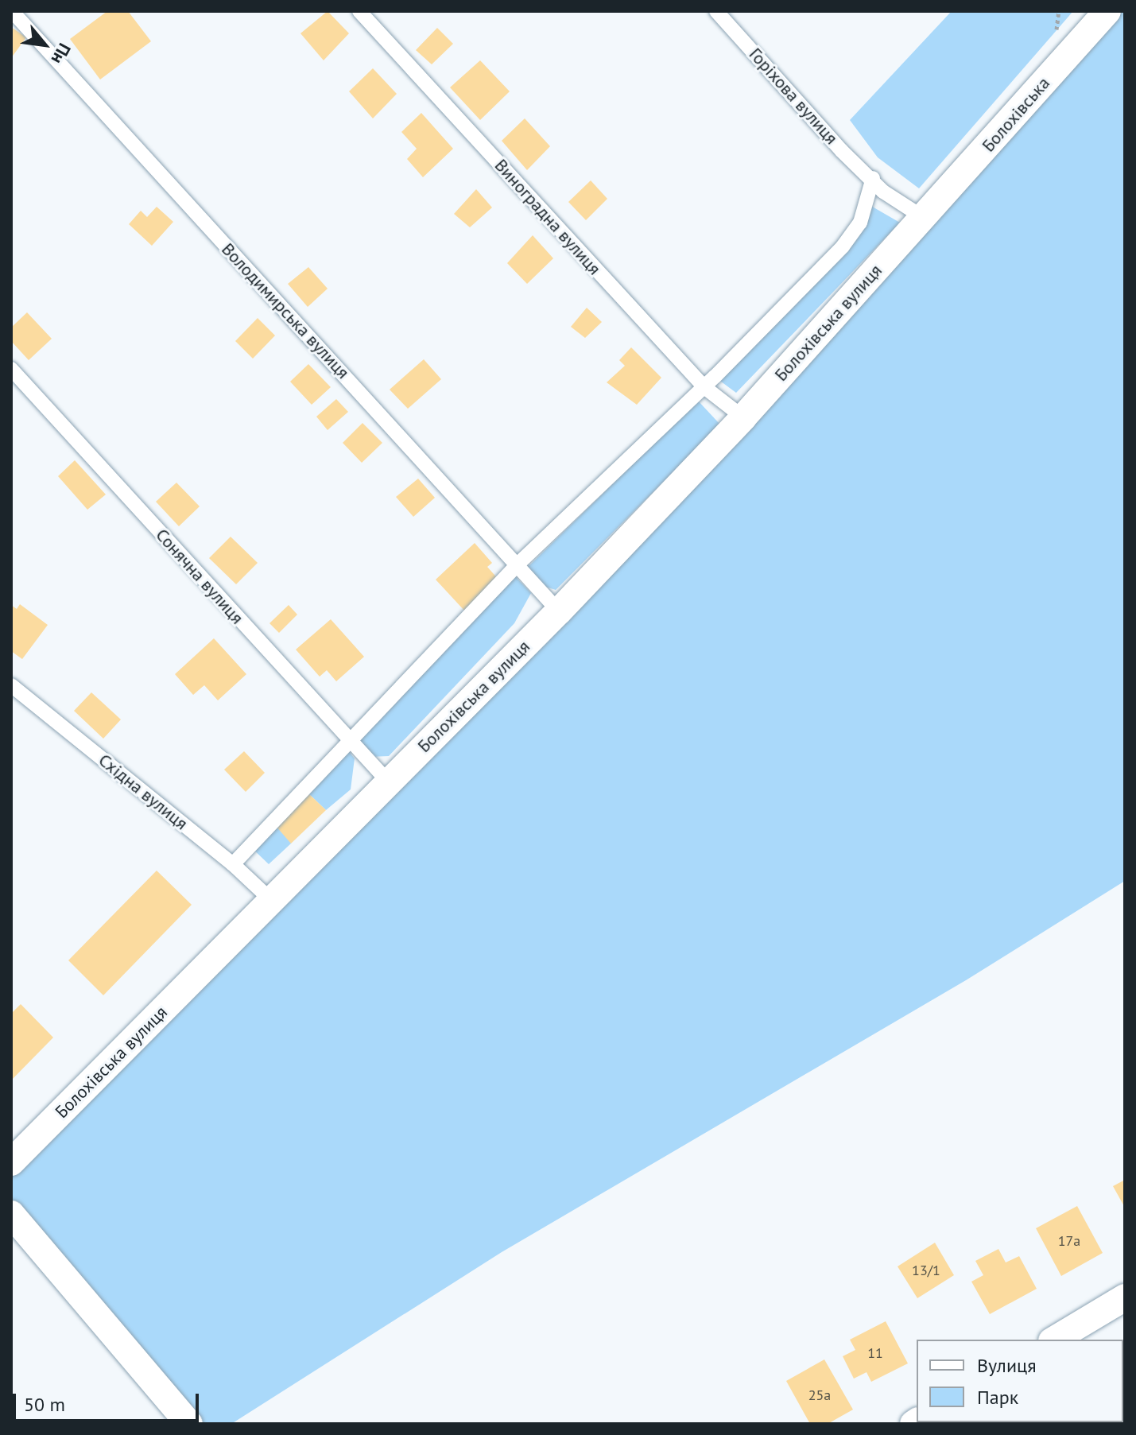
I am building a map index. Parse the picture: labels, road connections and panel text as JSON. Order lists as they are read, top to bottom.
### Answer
{
  "streets": {
    "street": ["Болохівська", "Болохівська вулиця"],
    "lane": [
      "Горіхова вулиця",
      "Виноградна вулиця",
      "Володимирська вулиця",
      "Сонячна вулиця",
      "Східна вулиця"
    ]
  },
  "crossings": [
    ["Горіхова вулиця", "Болохівська"],
    ["Горіхова вулиця", "Болохівська вулиця"],
    ["Болохівська", "Болохівська вулиця"],
    ["Виноградна вулиця", "Болохівська вулиця"],
    ["Володимирська вулиця", "Болохівська вулиця"],
    ["Болохівська вулиця", "Сонячна вулиця"],
    ["Болохівська вулиця", "Східна вулиця"]
  ],
  "house_numbers": [
    "17а",
    "13/1",
    "11",
    "25а"
  ],
  "legend": ["Вулиця", "Парк"],
  "scale_bar": "50 m",
  "north": "bottom right"
}
